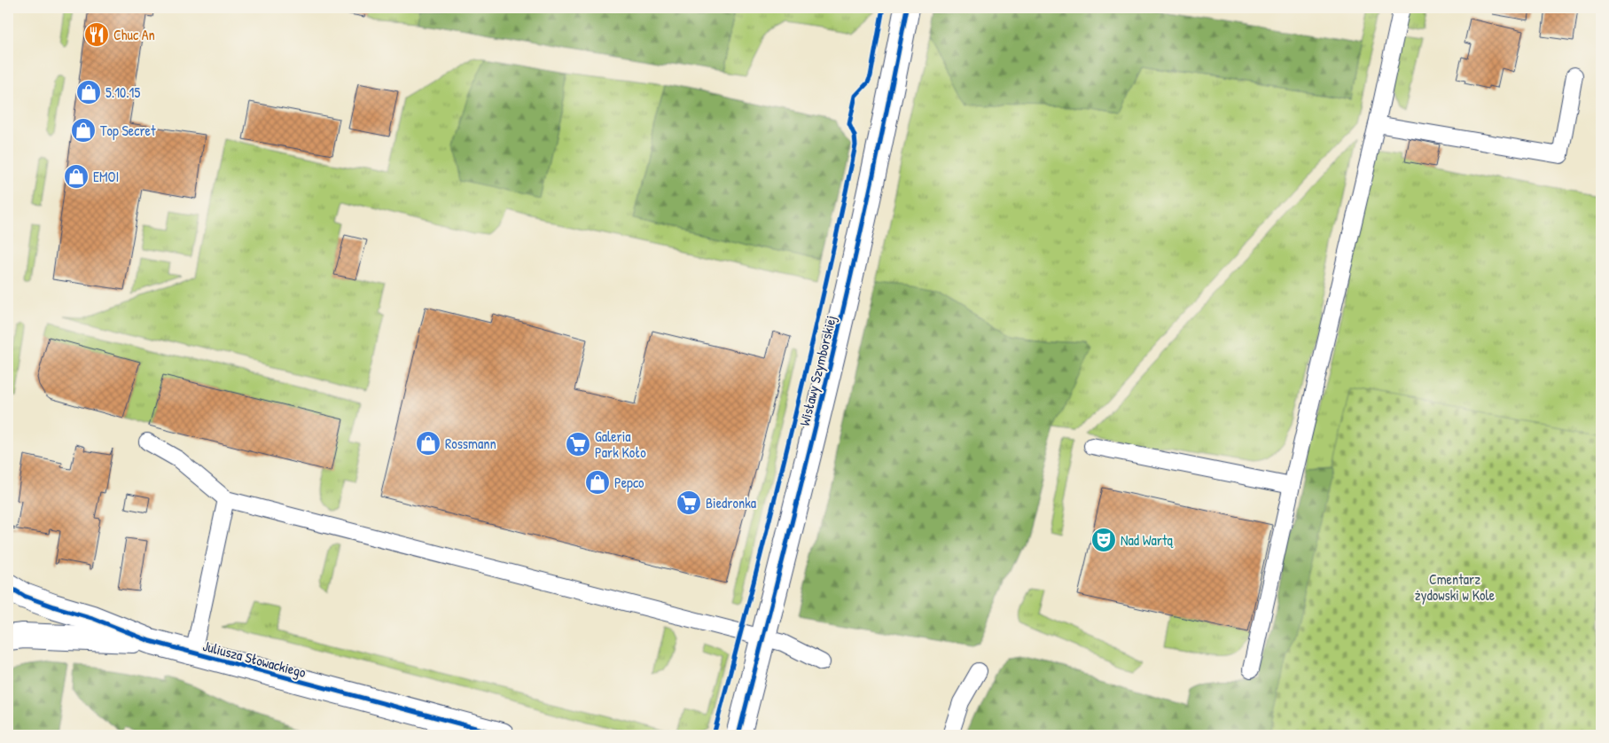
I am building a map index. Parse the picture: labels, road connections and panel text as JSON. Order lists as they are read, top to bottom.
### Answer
{
  "streets": {
    "street": ["Wisławy Szymborskiej", "Juliusza Słowackiego"]
  },
  "parks": ["Cmentarz żydowski w Kole"],
  "places": {
    "restaurant": ["Chuc An"],
    "shop": [
      "5.10.15",
      "Top Secret",
      "EMOI",
      "Rossmann",
      "Pepco"
    ],
    "supermarket": ["Galeria Park Koło", "Biedronka"],
    "theatre": ["Nad Wartą"]
  }
}
